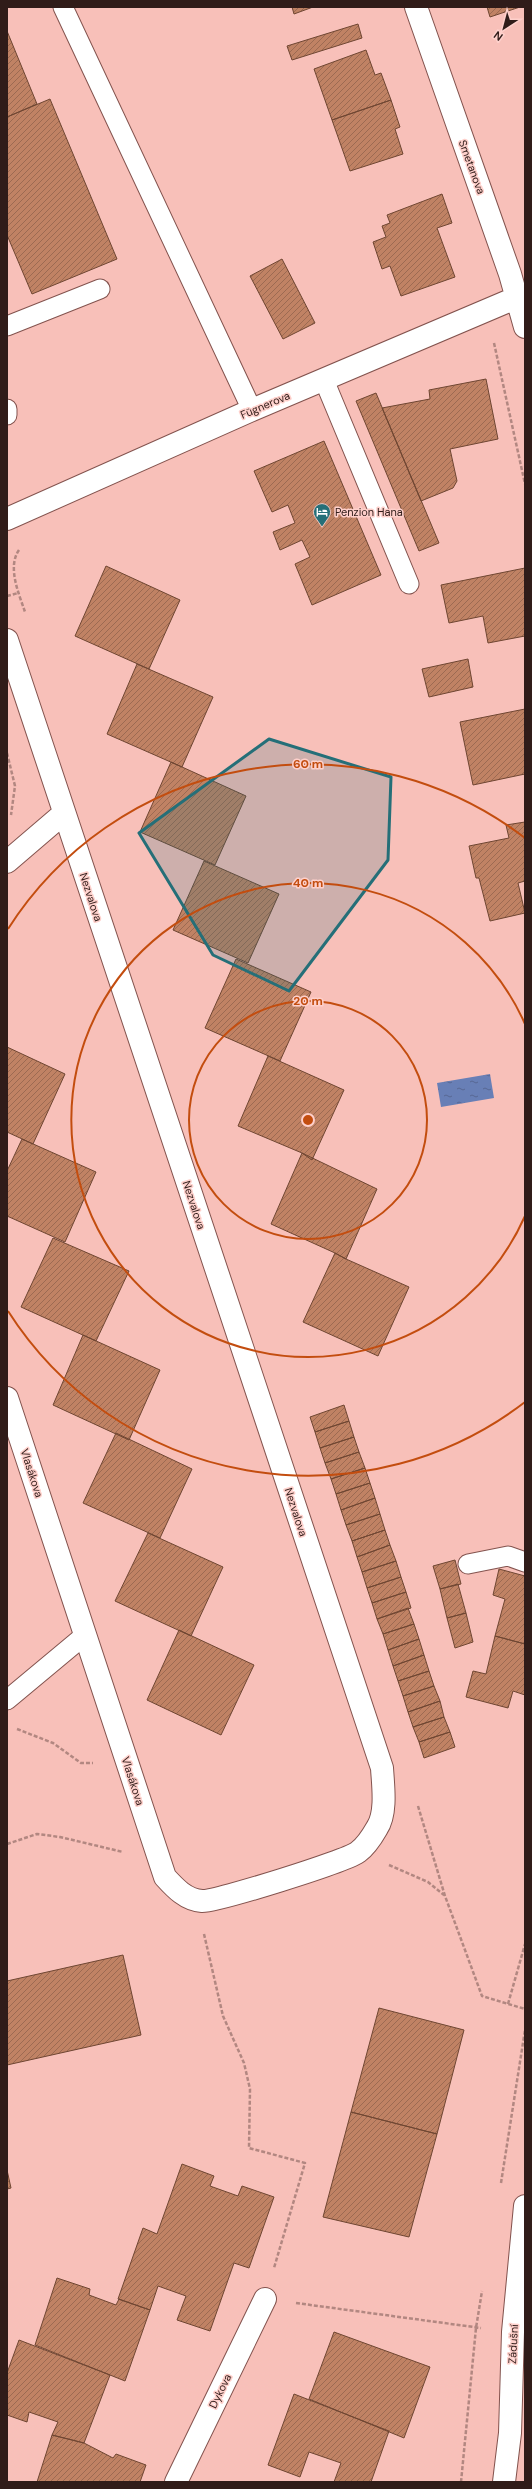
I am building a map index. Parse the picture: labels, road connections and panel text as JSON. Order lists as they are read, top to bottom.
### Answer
{
  "streets": {
    "street": [
      "Smetanova",
      "Fügnerova",
      "Nezvalova",
      "Vlasákova",
      "Zádušní",
      "Dykova"
    ]
  },
  "crossings": [
    ["Smetanova", "Fügnerova"]
  ],
  "places": {
    "hotel": ["Penzion Hana"]
  },
  "north": "bottom left",
  "rings": ["60 m", "40 m", "20 m"]
}
